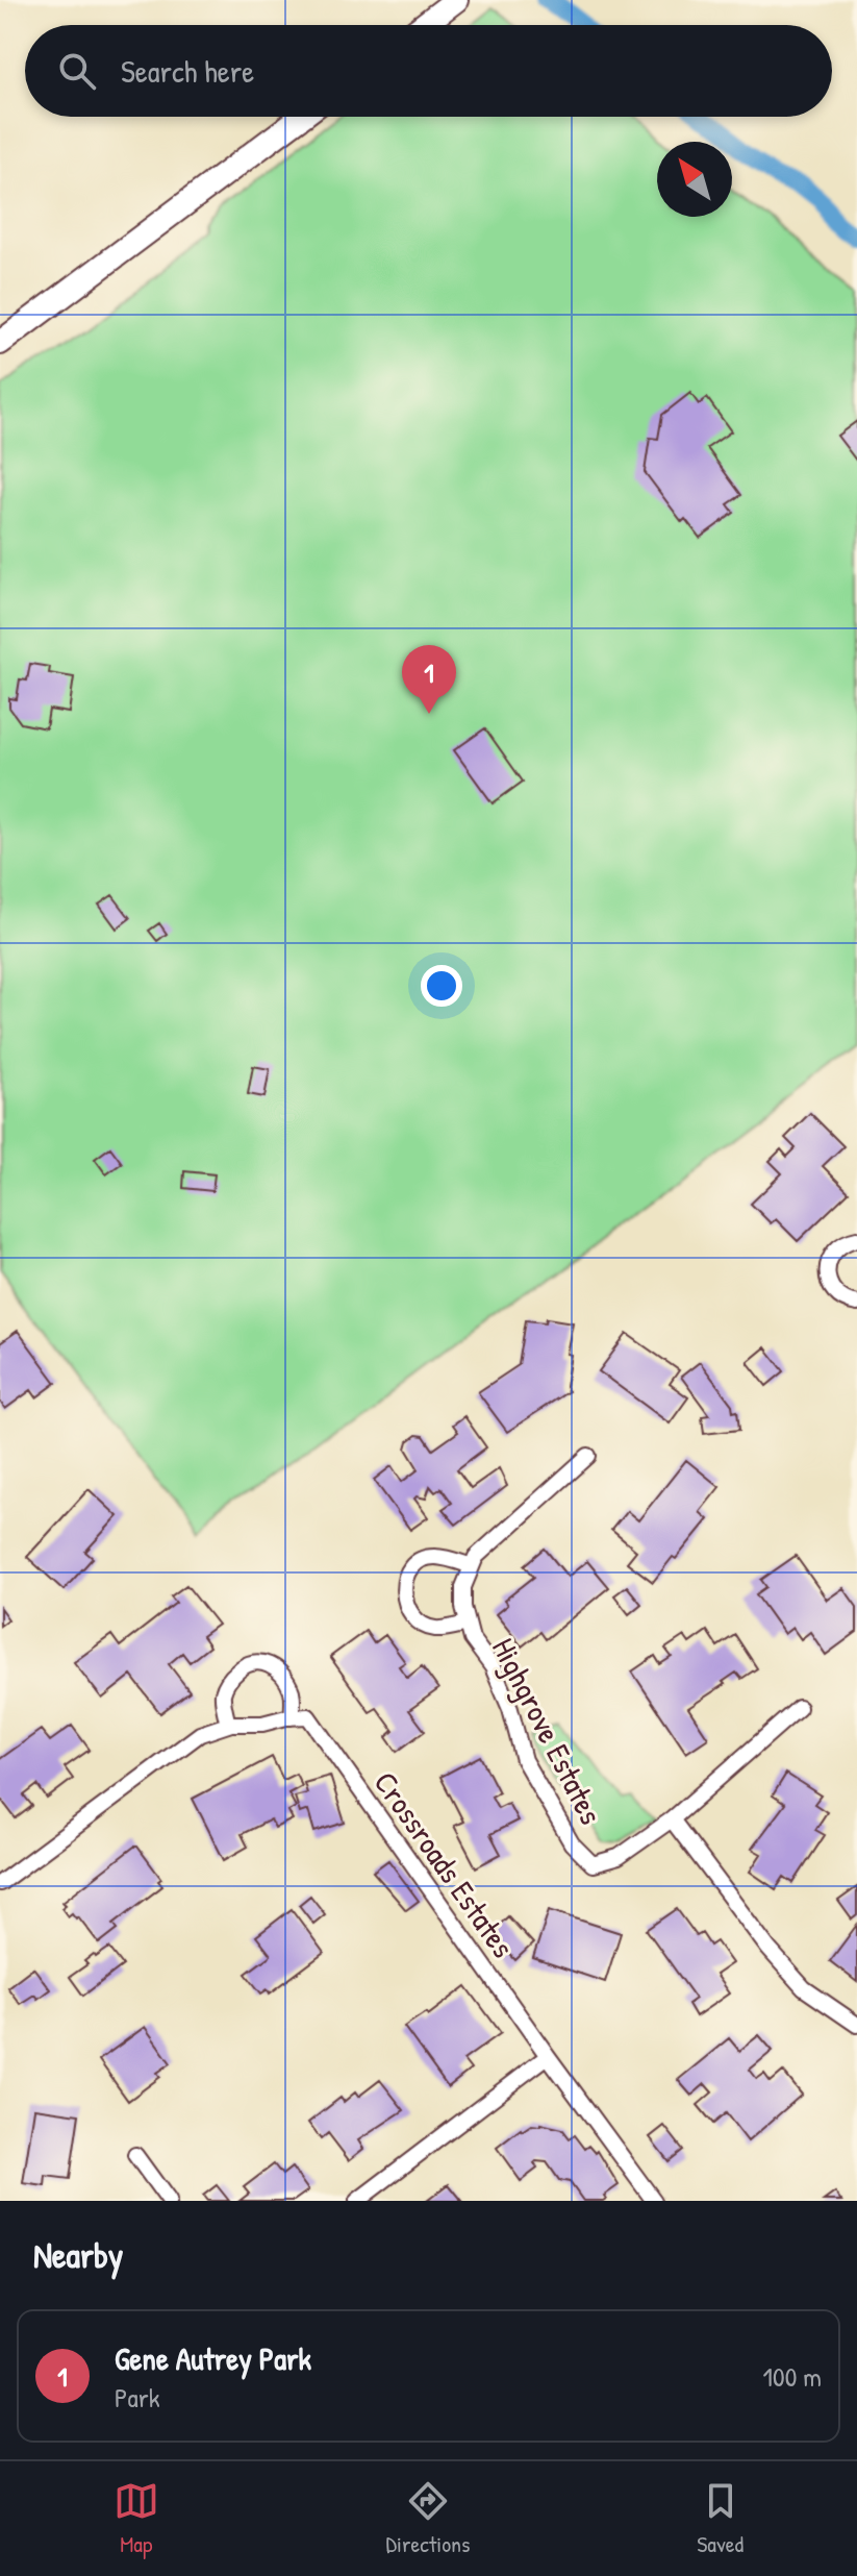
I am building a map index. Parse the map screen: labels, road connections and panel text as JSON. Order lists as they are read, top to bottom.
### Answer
{
  "streets": {
    "street": ["Highgrove Estates", "Crossroads Estates"]
  },
  "north": "top left",
  "page": {
    "search": "Search here",
    "pins": "1",
    "heading": "Nearby",
    "list": [
      {
        "mark": "1",
        "name": "Gene Autrey Park",
        "note": "Park",
        "value": "100 m"
      }
    ],
    "nav": ["Map", "Directions", "Saved"]
  }
}
